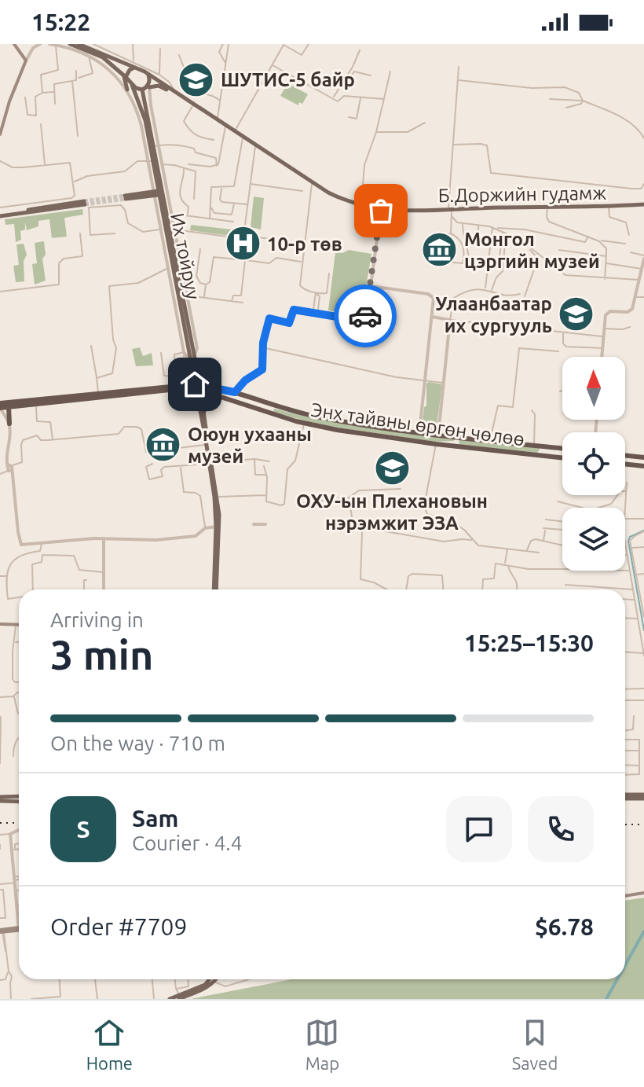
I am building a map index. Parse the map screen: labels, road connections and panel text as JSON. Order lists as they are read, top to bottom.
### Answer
{
  "streets": {
    "highway": ["Энх тайвны өргөн чөлөө"],
    "main road": ["Б.Доржийн гудамж", "Их тойруу"]
  },
  "crossings": [
    ["Б.Доржийн гудамж", "Их тойруу"],
    ["Их тойруу", "Энх тайвны өргөн чөлөө"]
  ],
  "places": {
    "school or university": ["ШУТИС-5 байр", "Улаанбаатар их сургууль", "ОХУ-ын Плехановын нэрэмжит ЭЗА"],
    "hospital": ["10-р төв"],
    "museum": ["Монгол цэргийн музей", "Оюун ухааны музей"]
  },
  "north": "top",
  "page": {
    "status": "15:22",
    "heading": ["3 min", "Arriving in", "15:25–15:30"],
    "panel": [
      "Sam",
      "Courier · 4.4",
      "Order #7709",
      "$6.78"
    ],
    "bar": "On the way · 710 m",
    "round": "S",
    "tabs": ["Home", "Map", "Saved"]
  }
}
